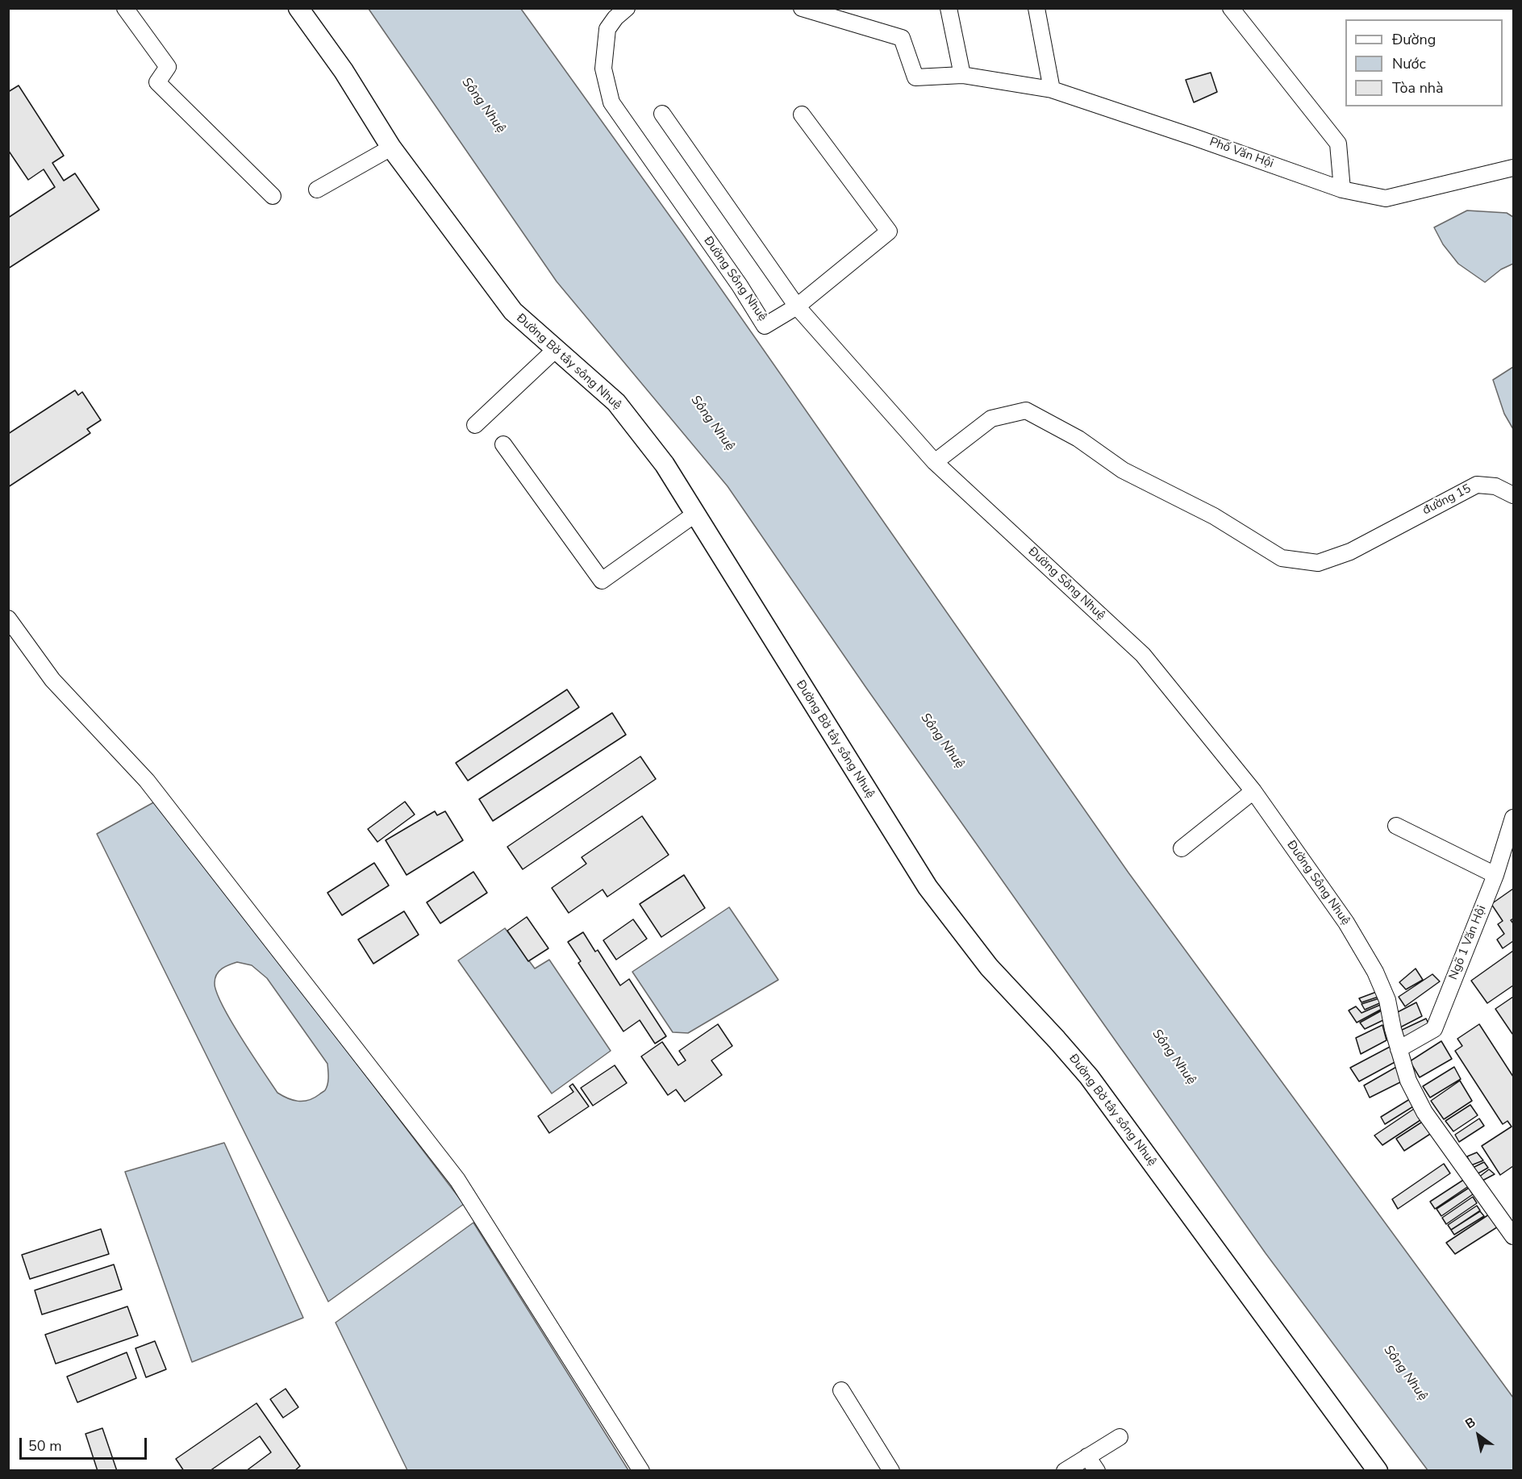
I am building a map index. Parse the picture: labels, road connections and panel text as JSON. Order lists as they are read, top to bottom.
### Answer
{
  "streets": {
    "street": [
      "Phố Văn Hội",
      "Đường Sông Nhuệ",
      "Đường Bờ tây sông Nhuệ",
      "đường 15",
      "Ngõ 1 Văn Hội"
    ]
  },
  "crossings": [
    ["Đường Sông Nhuệ", "đường 15"],
    ["Đường Sông Nhuệ", "Ngõ 1 Văn Hội"]
  ],
  "water": ["Sông Nhuệ"],
  "legend": ["Đường", "Nước", "Tòa nhà"],
  "scale_bar": "50 m",
  "north": "top left"
}
